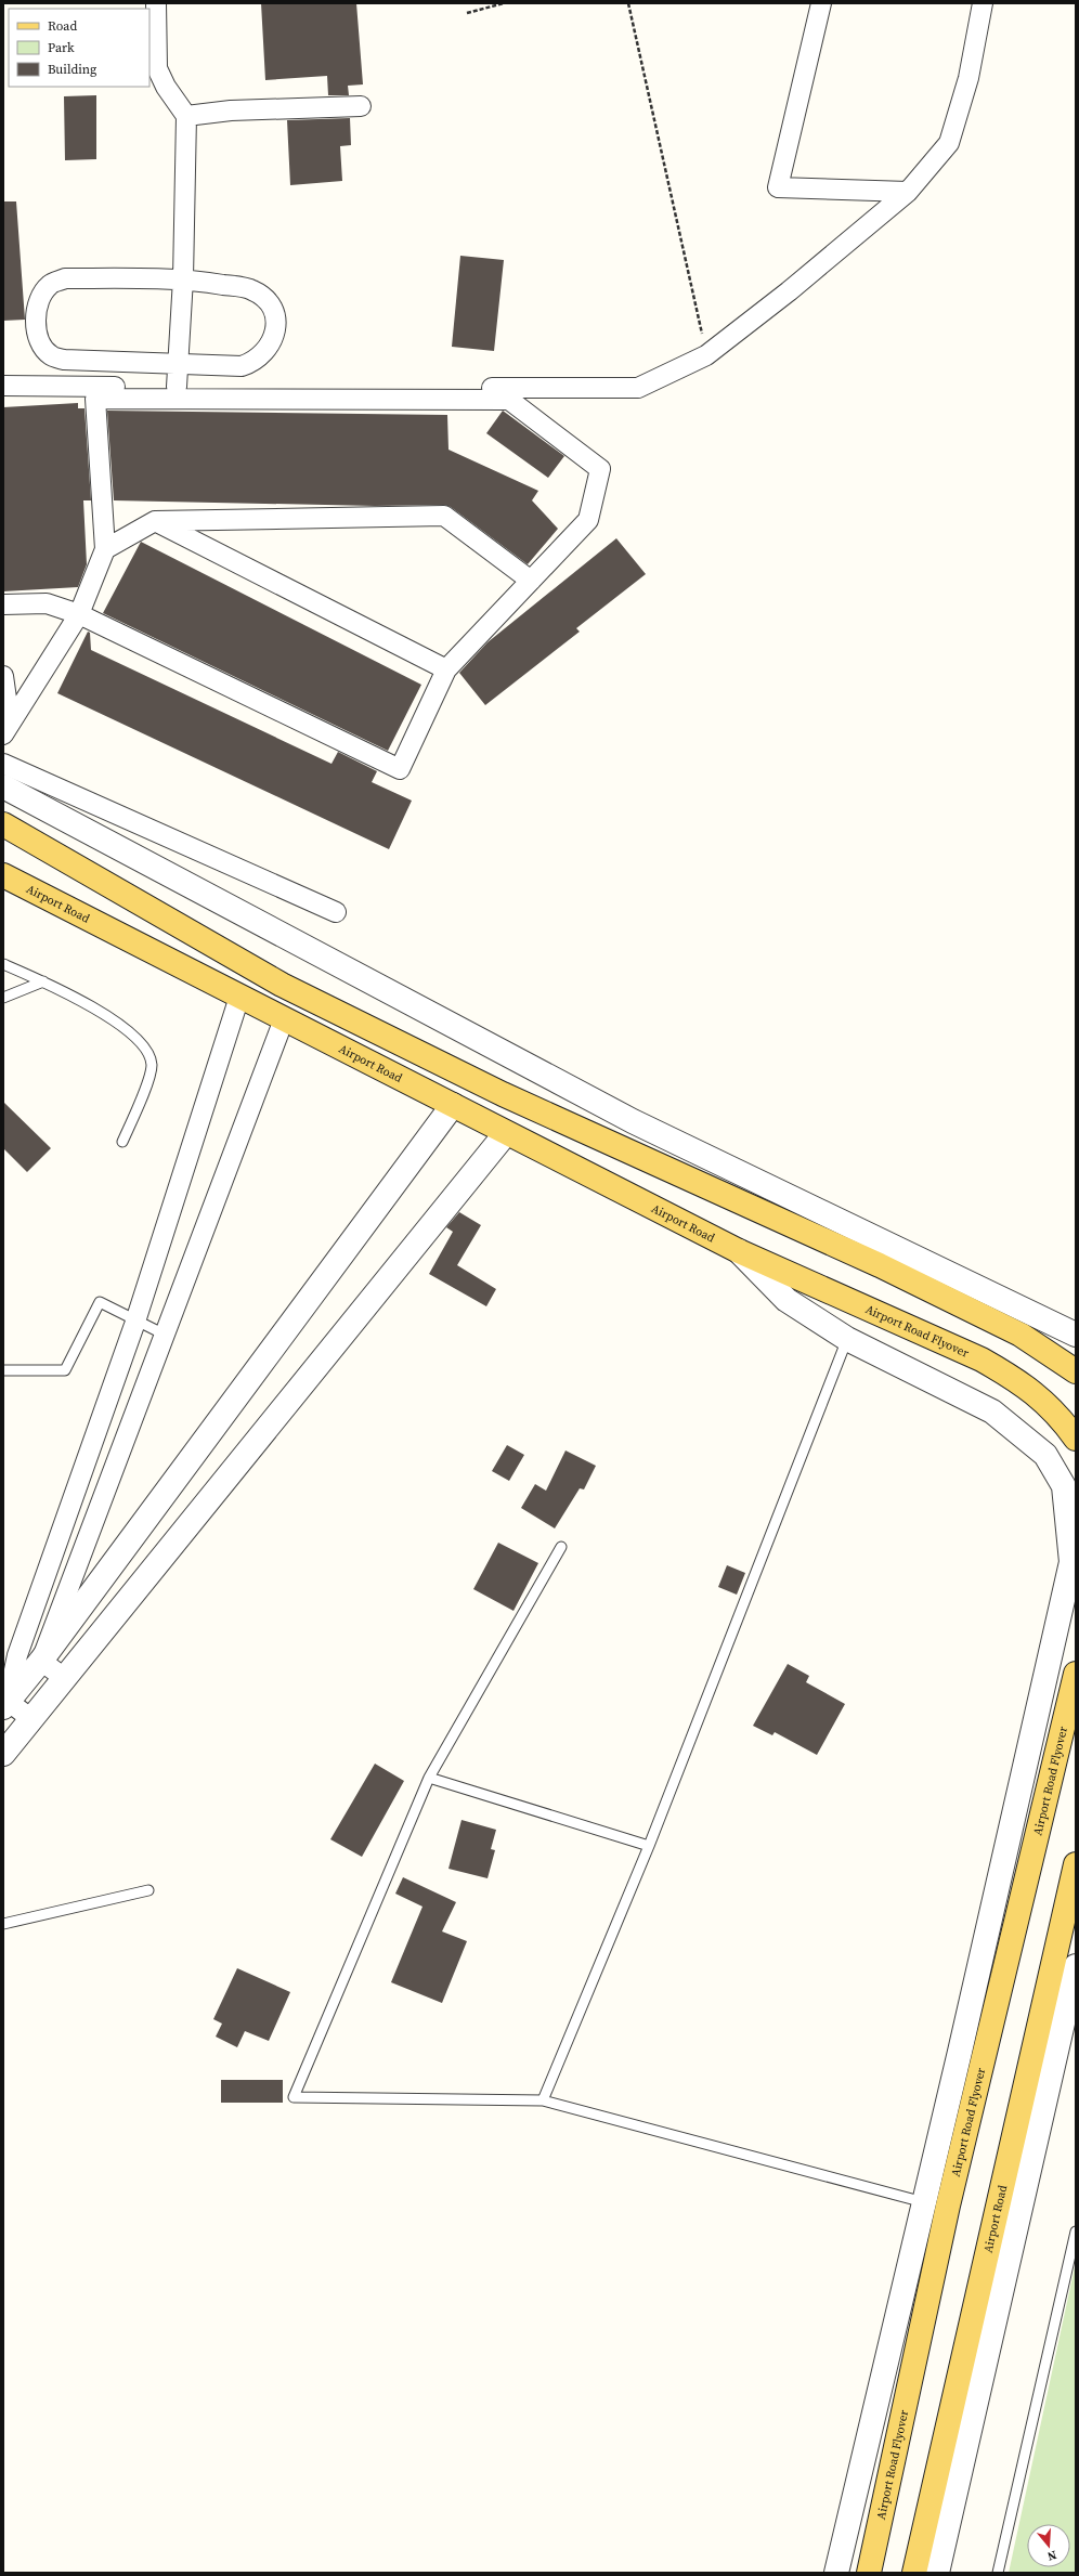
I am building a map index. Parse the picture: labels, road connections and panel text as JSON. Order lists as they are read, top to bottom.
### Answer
{
  "streets": {
    "main road": ["Airport Road", "Airport Road Flyover"]
  },
  "crossings": [
    ["Airport Road", "Airport Road Flyover"]
  ],
  "legend": ["Road", "Park", "Building"],
  "north": "bottom"
}
